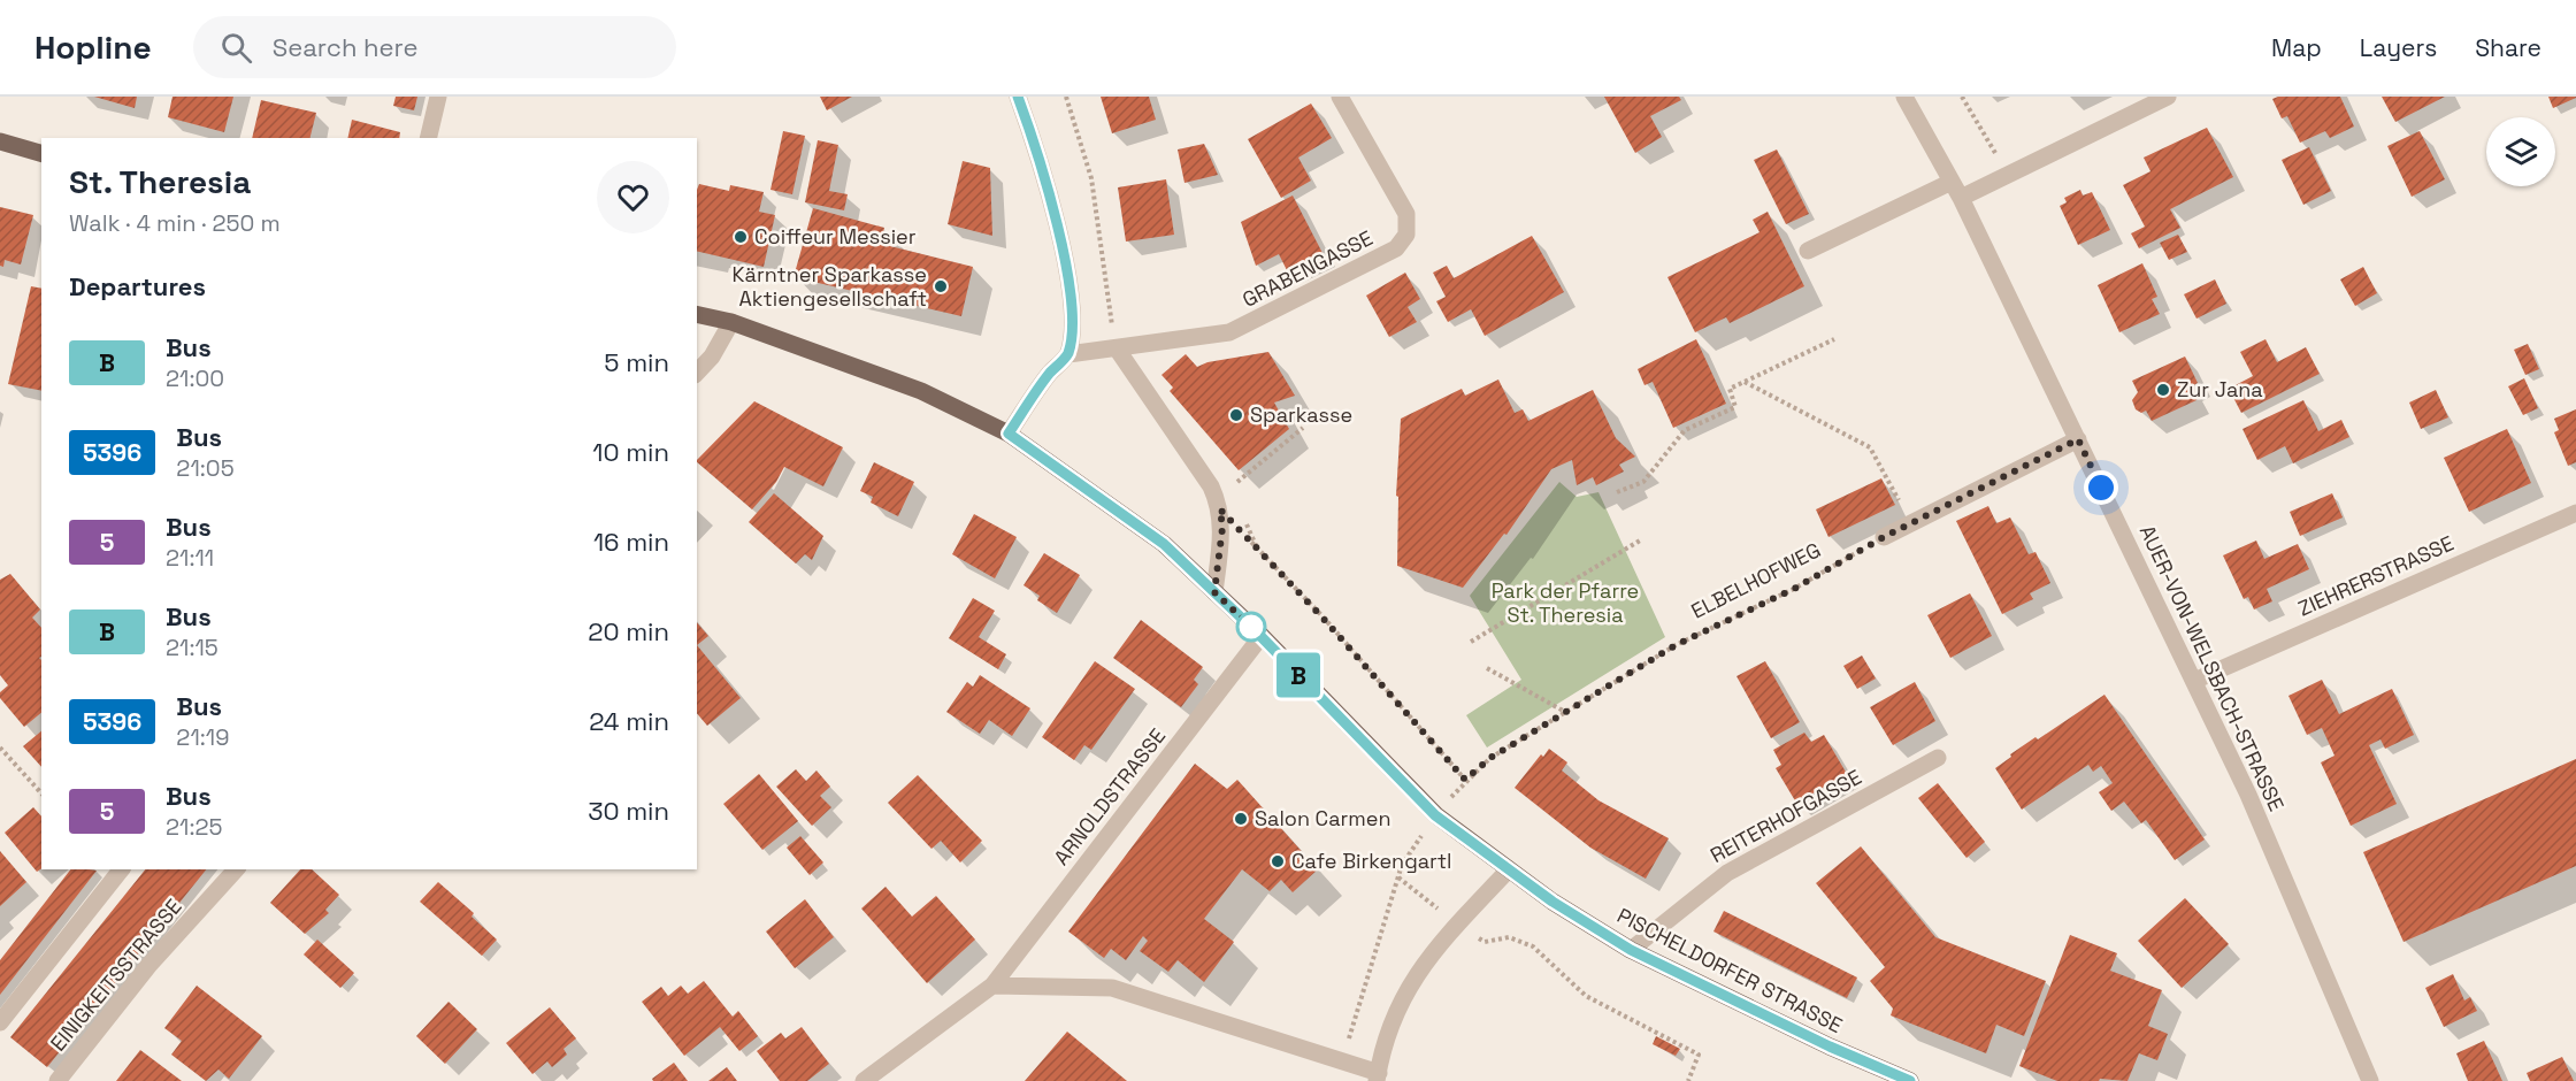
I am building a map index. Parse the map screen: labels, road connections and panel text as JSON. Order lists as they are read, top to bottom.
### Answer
{
  "streets": {
    "main road": ["PISCHELDORFER STRASSE"],
    "street": [
      "GRABENGASSE",
      "ZIEHRERSTRASSE",
      "AUER-VON-WELSBACH-STRASSE",
      "ARNOLDSTRASSE",
      "REITERHOFGASSE",
      "EINIGKEITSSTRASSE"
    ],
    "path": ["ELBELHOFWEG"]
  },
  "crossings": [
    ["ZIEHRERSTRASSE", "AUER-VON-WELSBACH-STRASSE"],
    ["ARNOLDSTRASSE", "PISCHELDORFER STRASSE"],
    ["REITERHOFGASSE", "PISCHELDORFER STRASSE"]
  ],
  "parks": ["Park der Pfarre St. Theresia"],
  "places": [
    "Coiffeur Messier",
    "Kärntner Sparkasse Aktiengesellschaft",
    "Zur Jana",
    "Sparkasse",
    "Salon Carmen",
    "Cafe Birkengartl"
  ],
  "lines": ["bus line B"],
  "page": {
    "header": "Hopline",
    "search": "Search here",
    "nav": ["Map", "Layers", "Share"],
    "on_map": "B",
    "heading": [
      ["St. Theresia", "Walk · 4 min · 250 m"],
      "Departures"
    ],
    "list": [
      {
        "mark": "B",
        "name": "Bus",
        "note": "21:00",
        "value": "5 min"
      },
      {
        "mark": "5396",
        "name": "Bus",
        "note": "21:05",
        "value": "10 min"
      },
      {
        "mark": "5",
        "name": "Bus",
        "note": "21:11",
        "value": "16 min"
      },
      {
        "mark": "B",
        "name": "Bus",
        "note": "21:15",
        "value": "20 min"
      },
      {
        "mark": "5396",
        "name": "Bus",
        "note": "21:19",
        "value": "24 min"
      },
      {
        "mark": "5",
        "name": "Bus",
        "note": "21:25",
        "value": "30 min"
      }
    ]
  }
}
